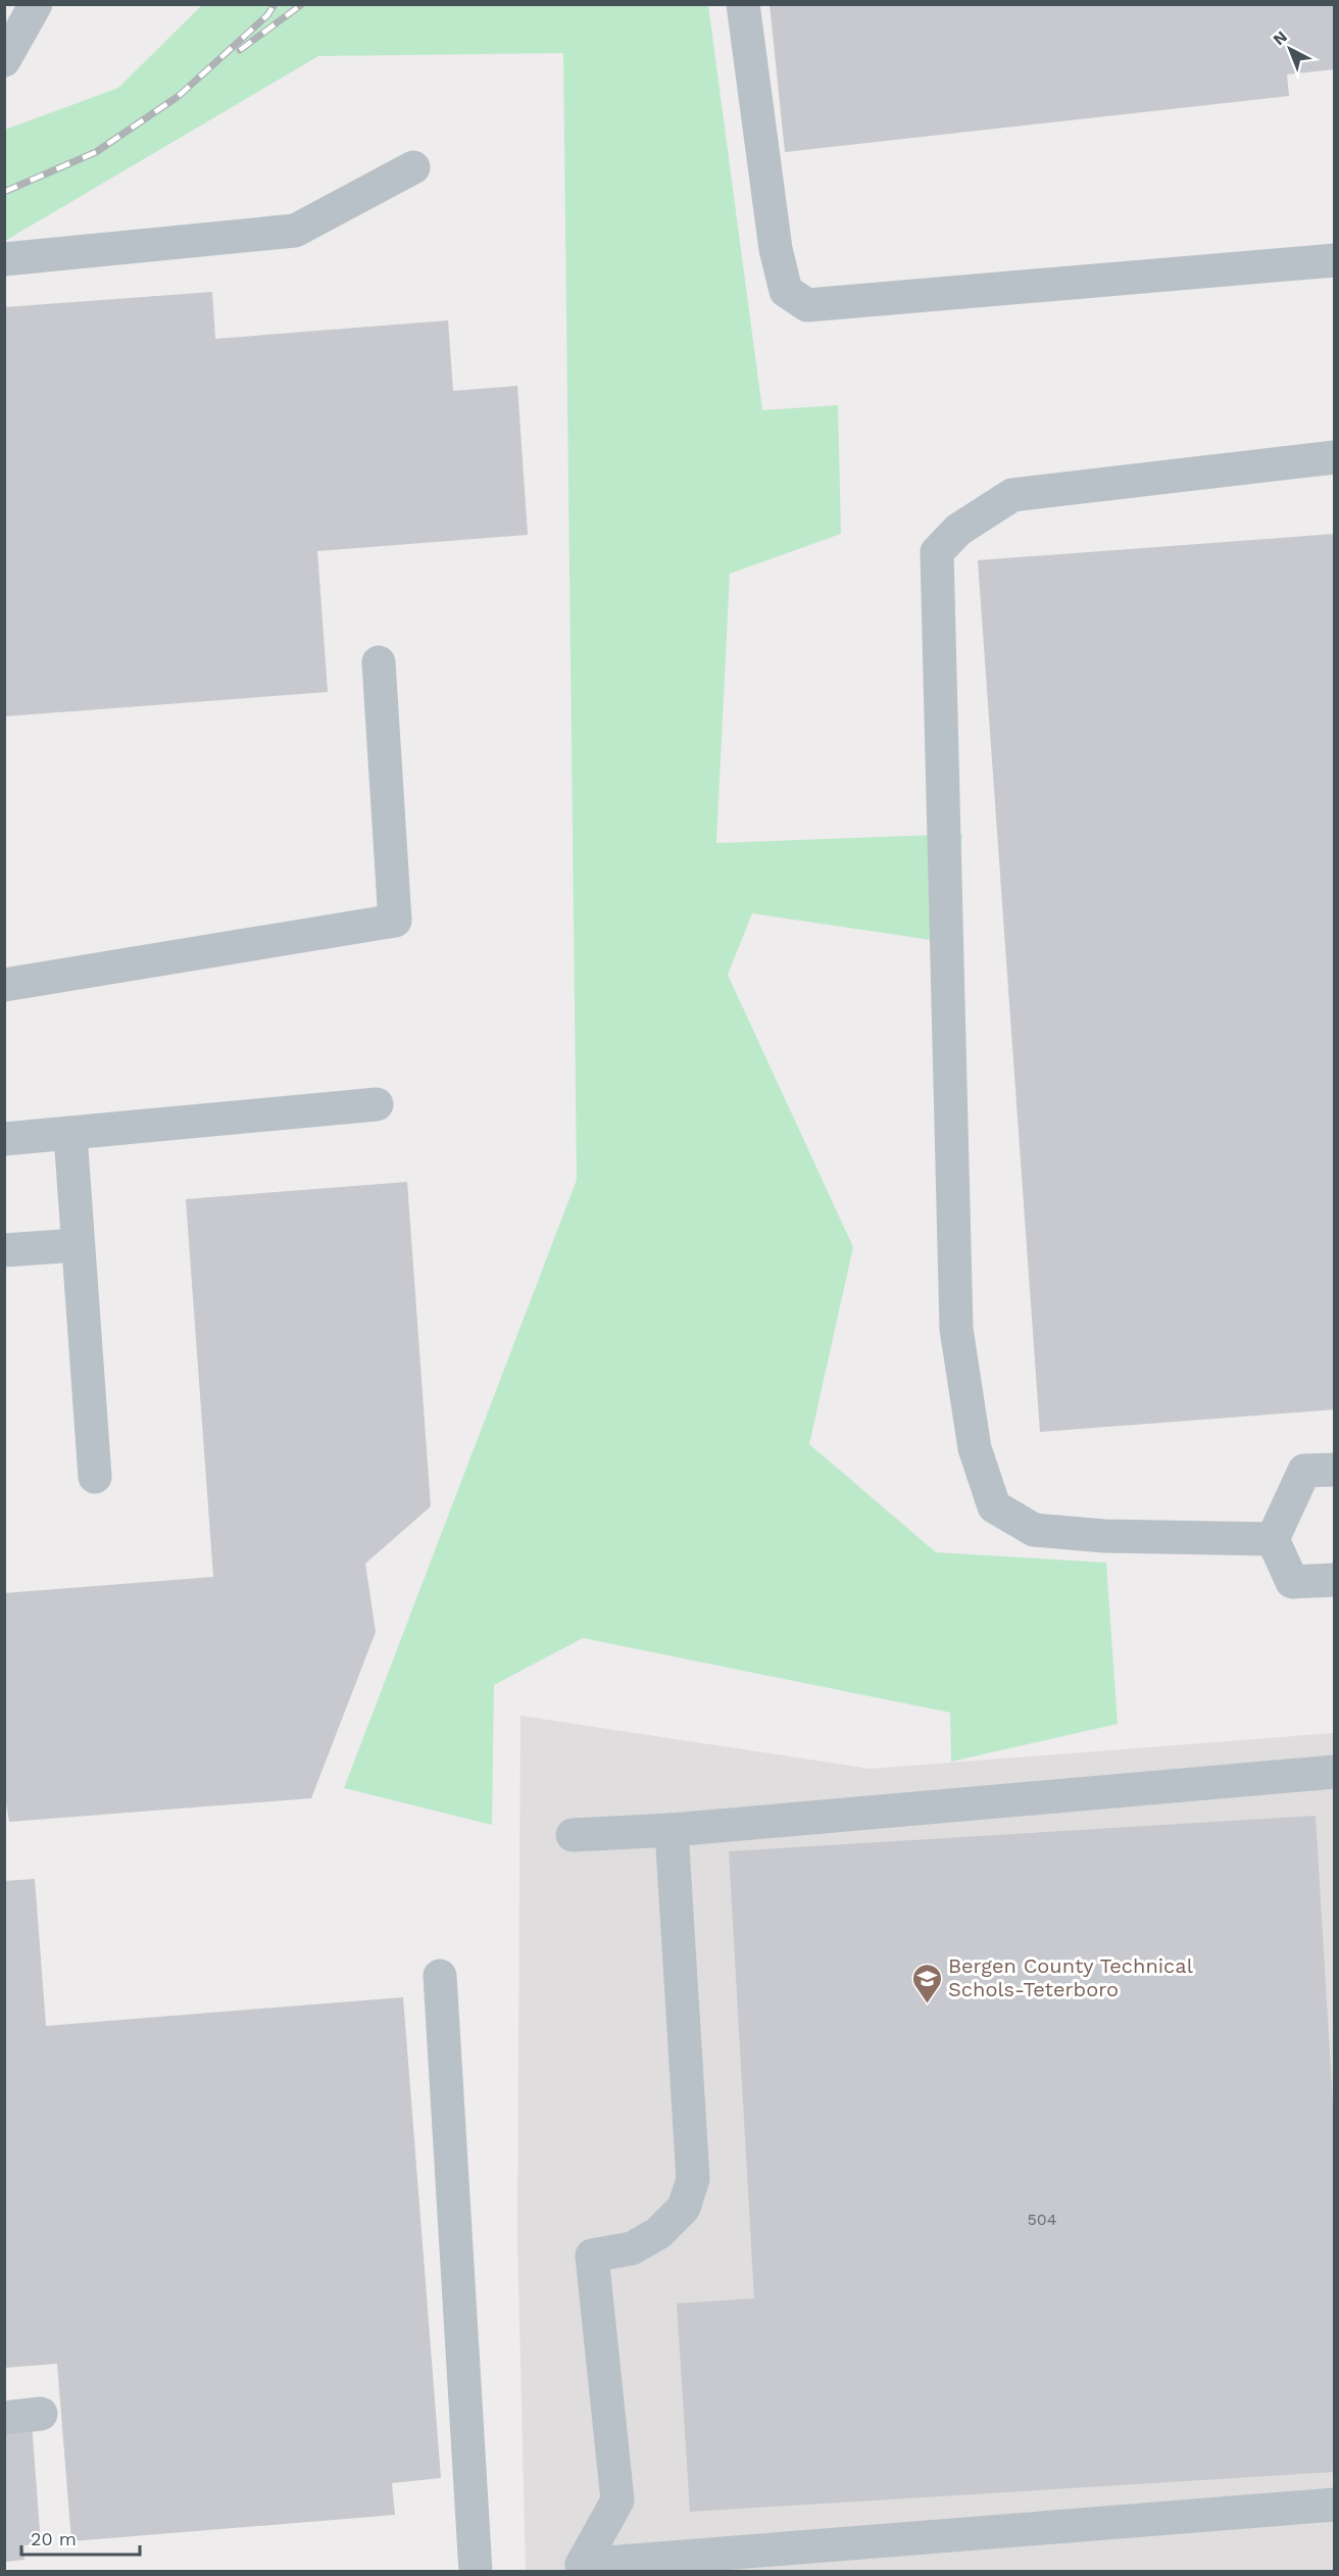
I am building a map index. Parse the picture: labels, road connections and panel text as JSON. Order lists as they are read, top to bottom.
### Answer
{
  "places": {
    "school or university": ["Bergen County Technical Schols-Teterboro"]
  },
  "house_numbers": ["504"],
  "scale_bar": "20 m",
  "north": "top left"
}
